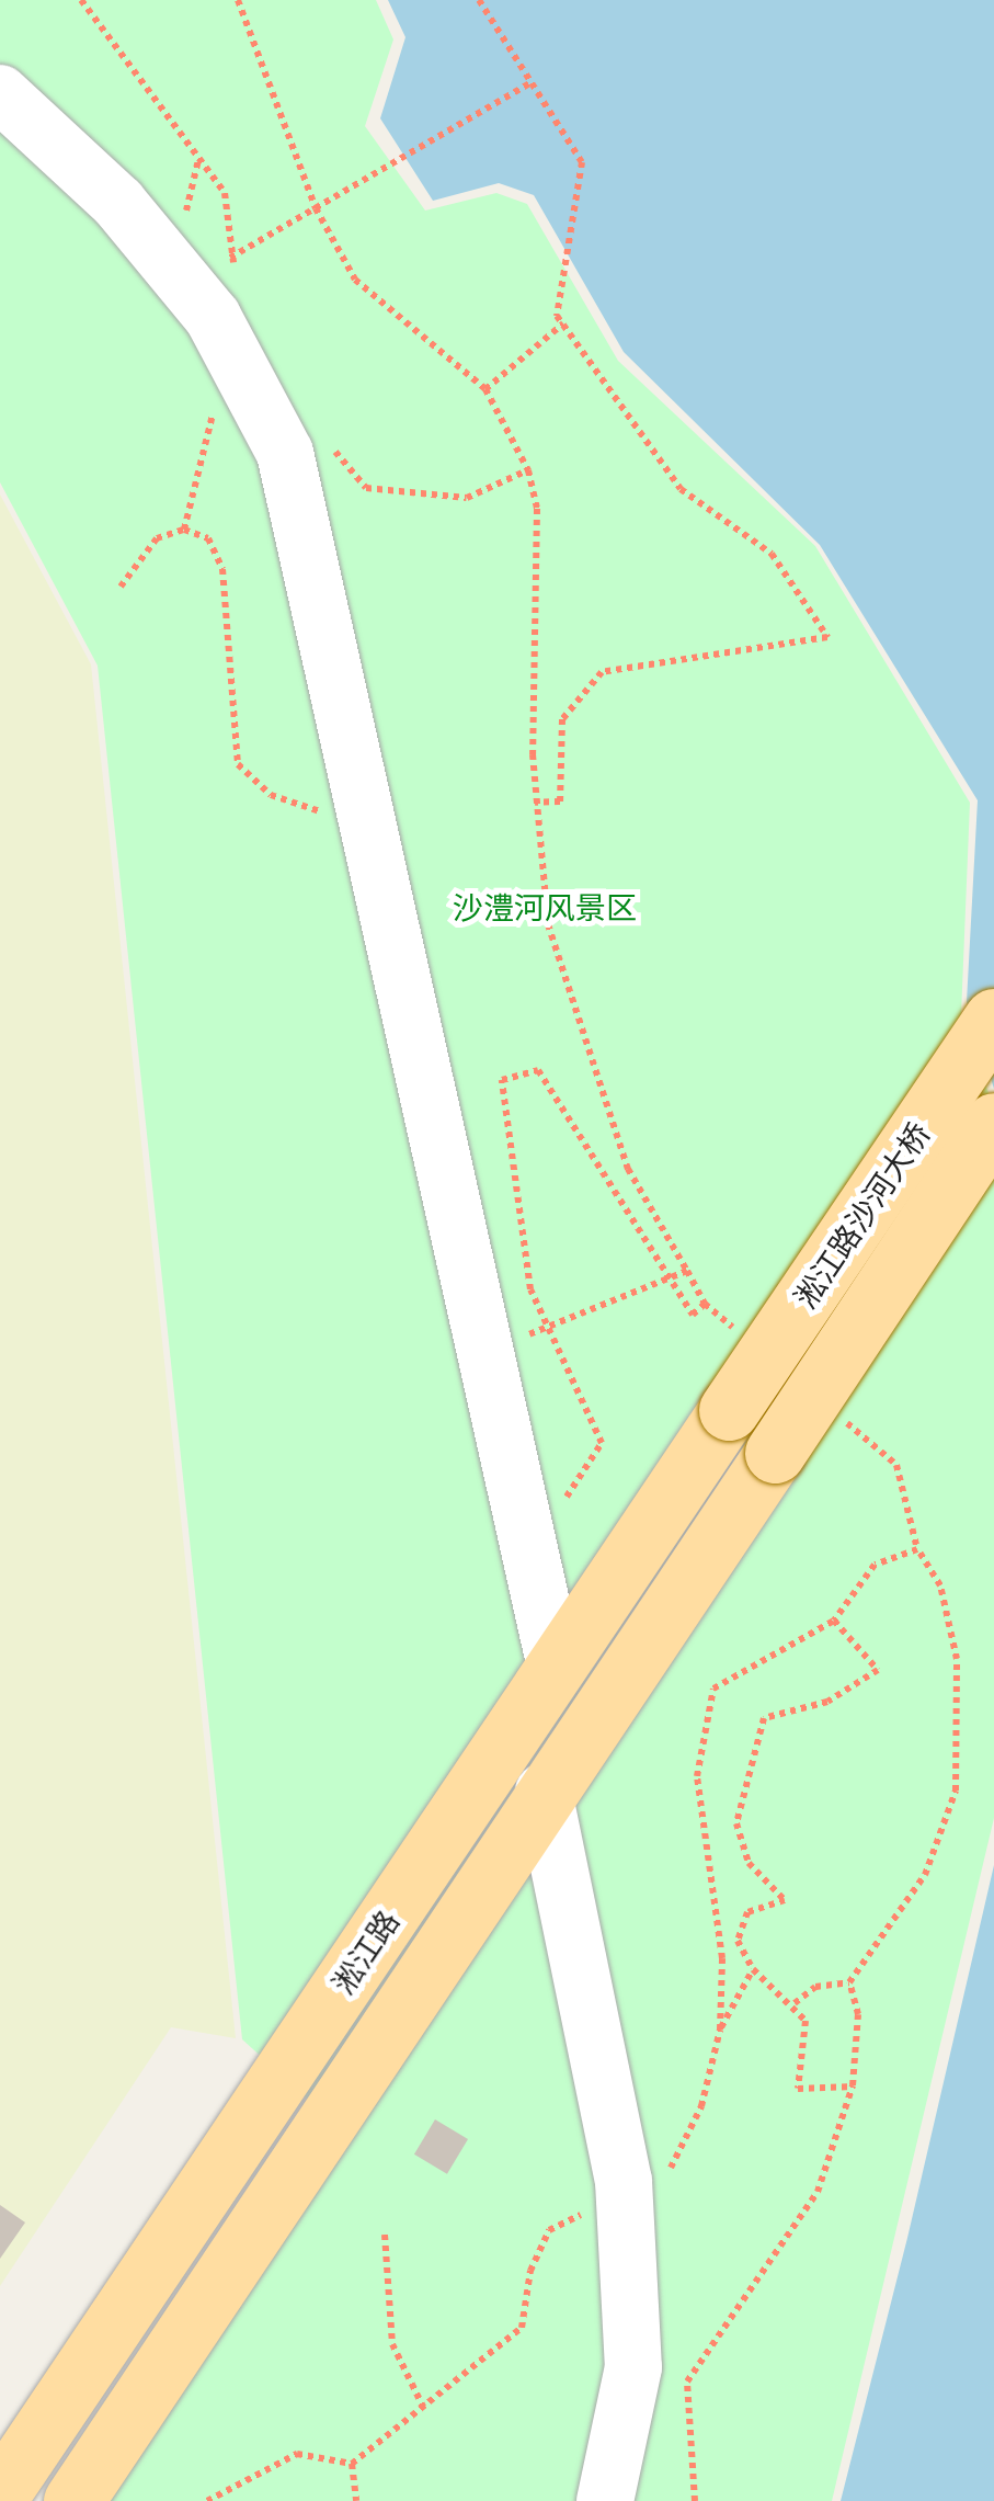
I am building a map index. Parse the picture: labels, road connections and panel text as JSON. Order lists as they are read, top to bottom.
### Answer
{
  "streets": {
    "main road": ["淞江路沙河大桥", "淞江路"]
  },
  "crossings": [
    ["淞江路沙河大桥", "淞江路"]
  ],
  "parks": ["沙澧河风景区"]
}
